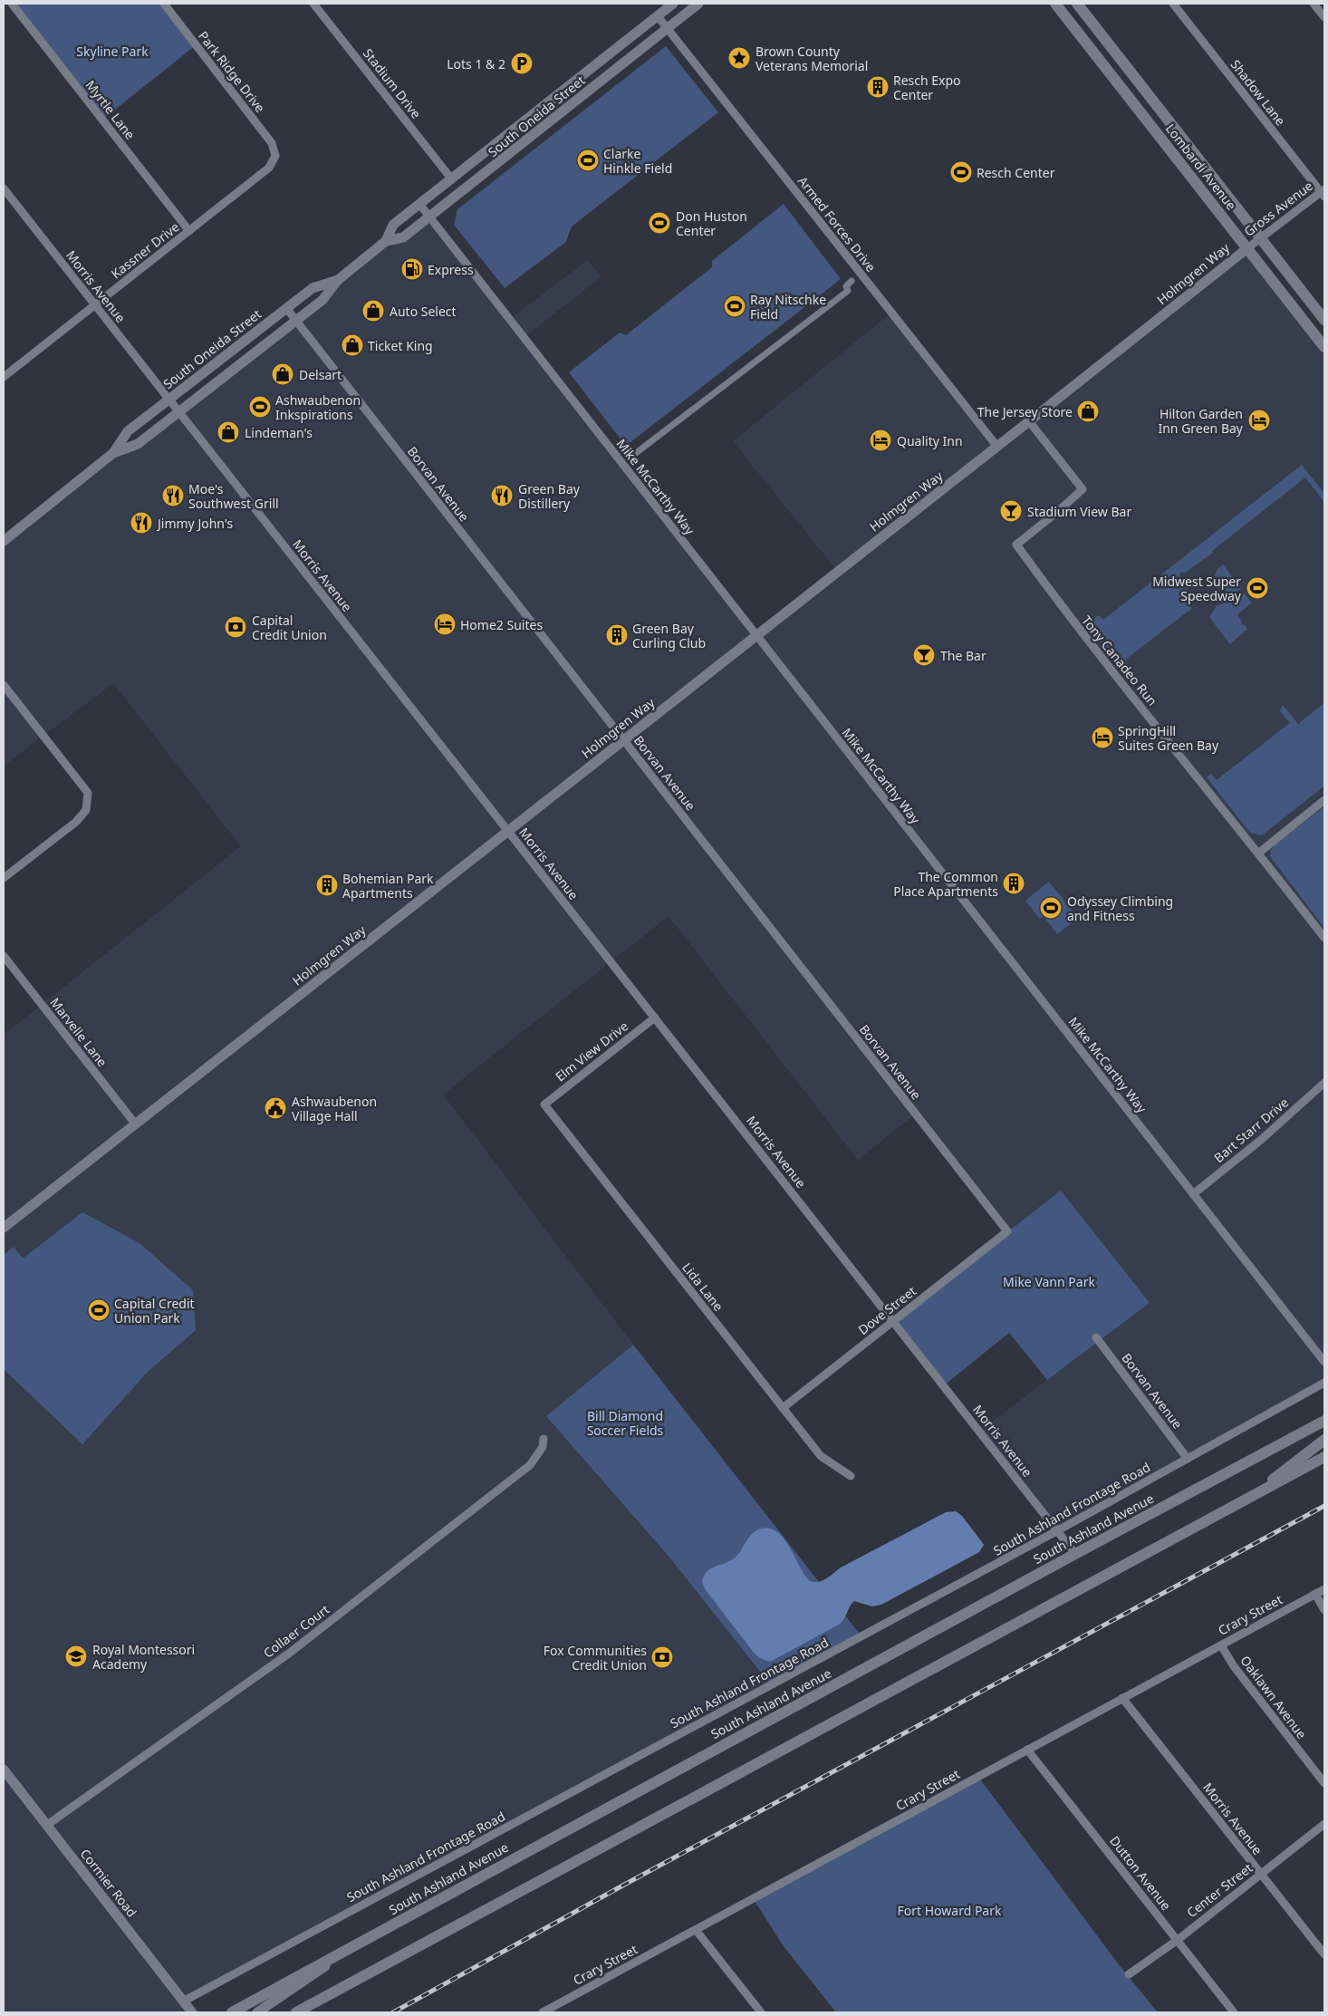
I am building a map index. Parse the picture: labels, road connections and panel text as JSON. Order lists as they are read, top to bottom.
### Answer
{
  "streets": {
    "main road": ["Lombardi Avenue", "South Ashland Avenue"],
    "street": [
      "Park Ridge Drive",
      "Stadium Drive",
      "Shadow Lane",
      "Myrtle Lane",
      "South Oneida Street",
      "Gross Avenue",
      "Armed Forces Drive",
      "Kassner Drive",
      "Holmgren Way",
      "Morris Avenue",
      "Borvan Avenue",
      "Mike McCarthy Way",
      "Tony Canadeo Run",
      "Marvelle Lane",
      "Elm View Drive",
      "Bart Starr Drive",
      "Lida Lane",
      "Dove Street",
      "South Ashland Frontage Road",
      "Crary Street",
      "Collaer Court",
      "Oaklawn Avenue",
      "Dutton Avenue",
      "Cormier Road",
      "Center Street"
    ]
  },
  "crossings": [
    ["Park Ridge Drive", "Kassner Drive"],
    ["Stadium Drive", "South Oneida Street"],
    ["Shadow Lane", "Gross Avenue"],
    ["Myrtle Lane", "Kassner Drive"],
    ["South Oneida Street", "Armed Forces Drive"],
    ["South Oneida Street", "Morris Avenue"],
    ["South Oneida Street", "Borvan Avenue"],
    ["South Oneida Street", "Mike McCarthy Way"],
    ["Lombardi Avenue", "Gross Avenue"],
    ["Lombardi Avenue", "Holmgren Way"],
    ["Gross Avenue", "Holmgren Way"],
    ["Armed Forces Drive", "Holmgren Way"],
    ["Kassner Drive", "Morris Avenue"],
    ["Holmgren Way", "Morris Avenue"],
    ["Holmgren Way", "Borvan Avenue"],
    ["Holmgren Way", "Mike McCarthy Way"],
    ["Holmgren Way", "Tony Canadeo Run"],
    ["Holmgren Way", "Marvelle Lane"],
    ["Morris Avenue", "Elm View Drive"],
    ["Morris Avenue", "Dove Street"],
    ["Morris Avenue", "South Ashland Frontage Road"],
    ["Morris Avenue", "South Ashland Avenue"],
    ["Morris Avenue", "Crary Street"],
    ["Morris Avenue", "Center Street"],
    ["Borvan Avenue", "Dove Street"],
    ["Borvan Avenue", "South Ashland Frontage Road"],
    ["Mike McCarthy Way", "Bart Starr Drive"],
    ["Elm View Drive", "Lida Lane"],
    ["Lida Lane", "Dove Street"],
    ["South Ashland Frontage Road", "Cormier Road"],
    ["Crary Street", "Oaklawn Avenue"],
    ["Crary Street", "Dutton Avenue"],
    ["Collaer Court", "Cormier Road"],
    ["Dutton Avenue", "Center Street"]
  ],
  "parks": [
    "Skyline Park",
    "Mike Vann Park",
    "Bill Diamond Soccer Fields",
    "Fort Howard Park"
  ],
  "places": {
    "place": ["Brown County Veterans Memorial"],
    "parking": ["Lots 1 & 2"],
    "building": [
      "Resch Expo Center",
      "Green Bay Curling Club",
      "The Common Place Apartments",
      "Bohemian Park Apartments"
    ],
    "sports": [
      "Clarke Hinkle Field",
      "Resch Center",
      "Don Huston Center",
      "Ray Nitschke Field",
      "Ashwaubenon Inkspirations",
      "Midwest Super Speedway",
      "Odyssey Climbing and Fitness",
      "Capital Credit Union Park"
    ],
    "fuel station": ["Express"],
    "shop": [
      "Auto Select",
      "Ticket King",
      "Delsart",
      "The Jersey Store",
      "Lindeman's"
    ],
    "hotel": [
      "Hilton Garden Inn Green Bay",
      "Quality Inn",
      "Home2 Suites",
      "SpringHill Suites Green Bay"
    ],
    "restaurant": ["Moe's Southwest Grill", "Green Bay Distillery", "Jimmy John's"],
    "bar": ["Stadium View Bar", "The Bar"],
    "bank": ["Capital Credit Union", "Fox Communities Credit Union"],
    "public building": ["Ashwaubenon Village Hall"],
    "school or university": ["Royal Montessori Academy"]
  }
}
